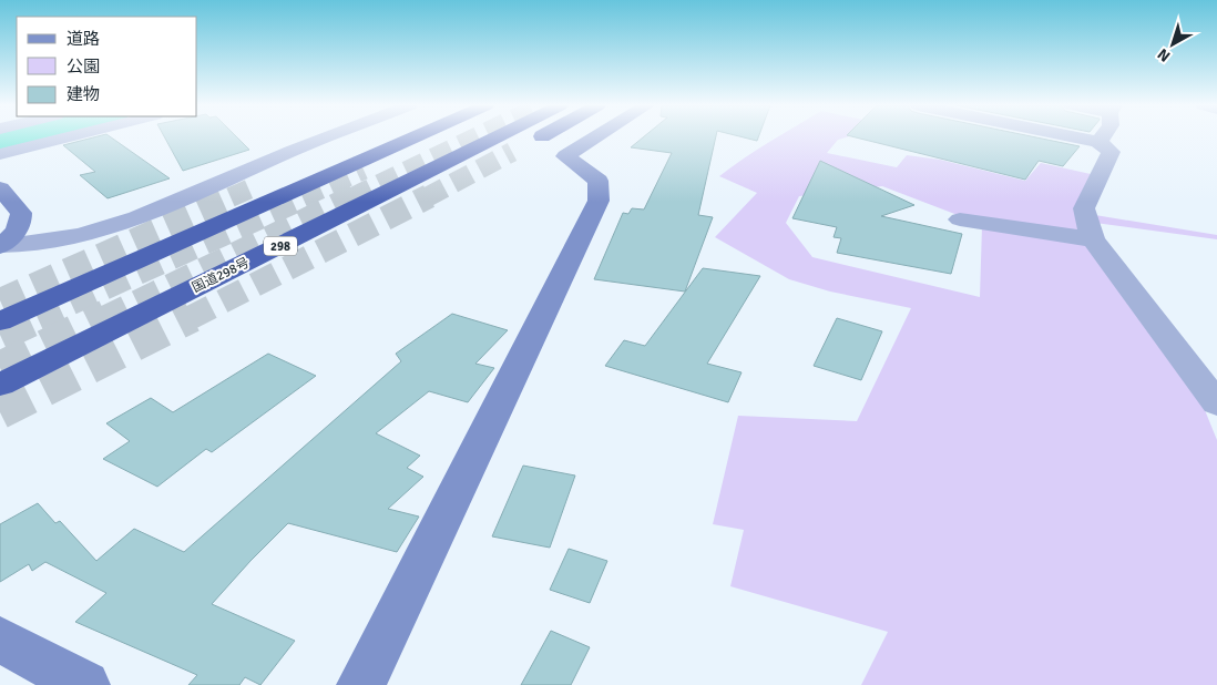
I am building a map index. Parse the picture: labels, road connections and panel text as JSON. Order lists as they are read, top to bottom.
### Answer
{
  "streets": {
    "highway": ["298", "国道298号"]
  },
  "legend": ["道路", "公園", "建物"],
  "north": "bottom left"
}
